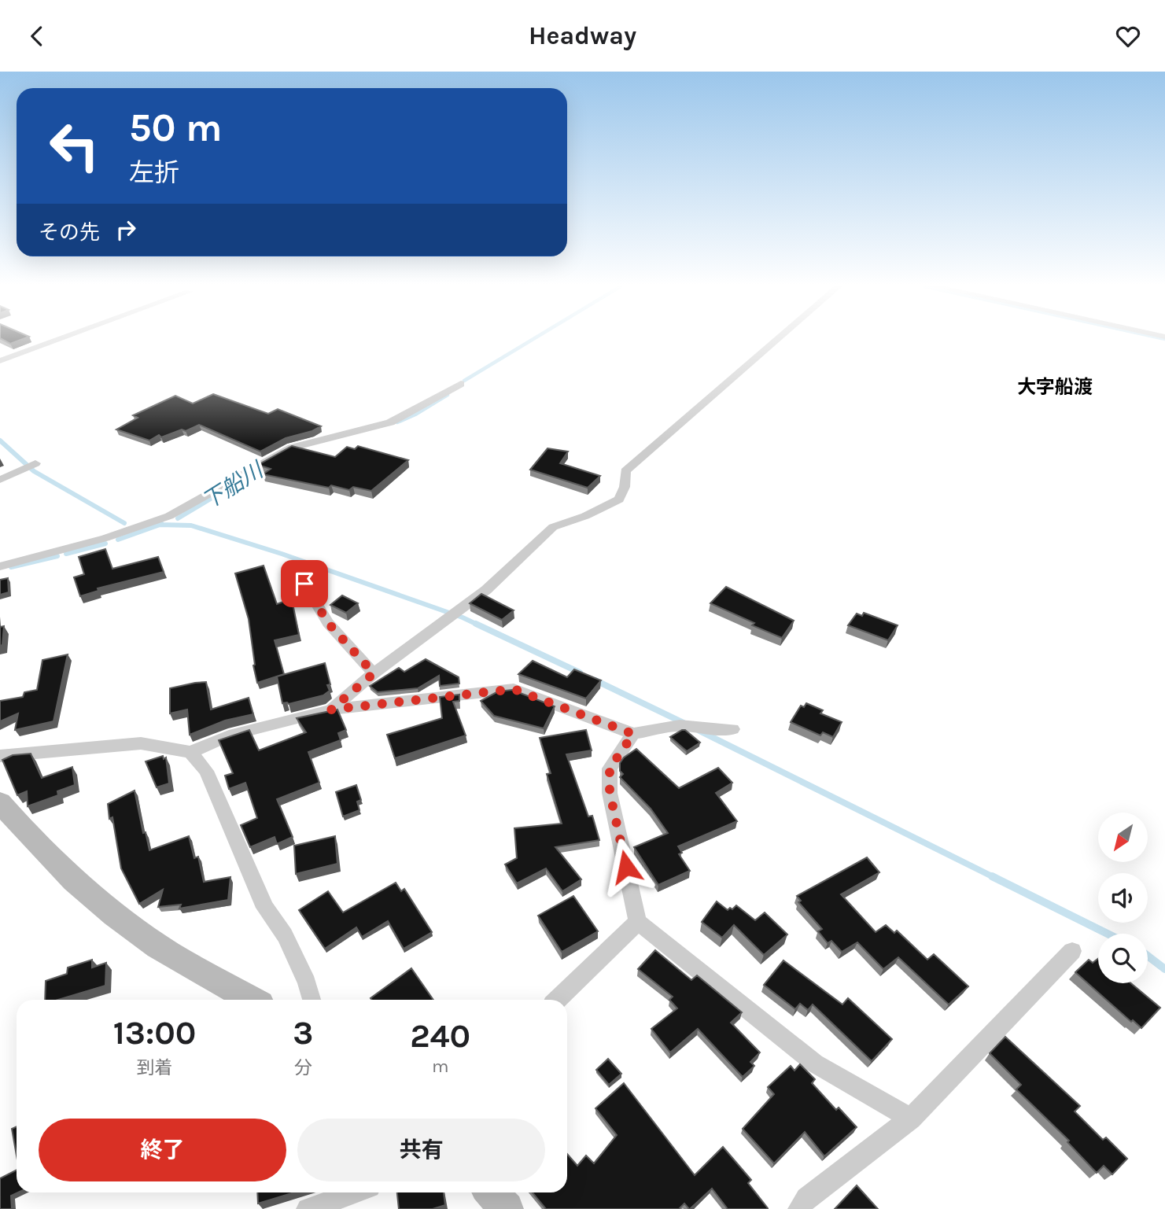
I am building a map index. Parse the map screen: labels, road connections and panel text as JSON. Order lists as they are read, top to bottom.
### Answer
{
  "districts": ["大字船渡"],
  "water": ["下船川"],
  "north": "bottom left",
  "page": {
    "header": "Headway",
    "turn": ["50 m", "左折"],
    "then": "その先",
    "eta": [
      "13:00",
      "到着",
      "3",
      "分",
      "240",
      "m"
    ],
    "buttons": ["終了", "共有"]
  }
}
